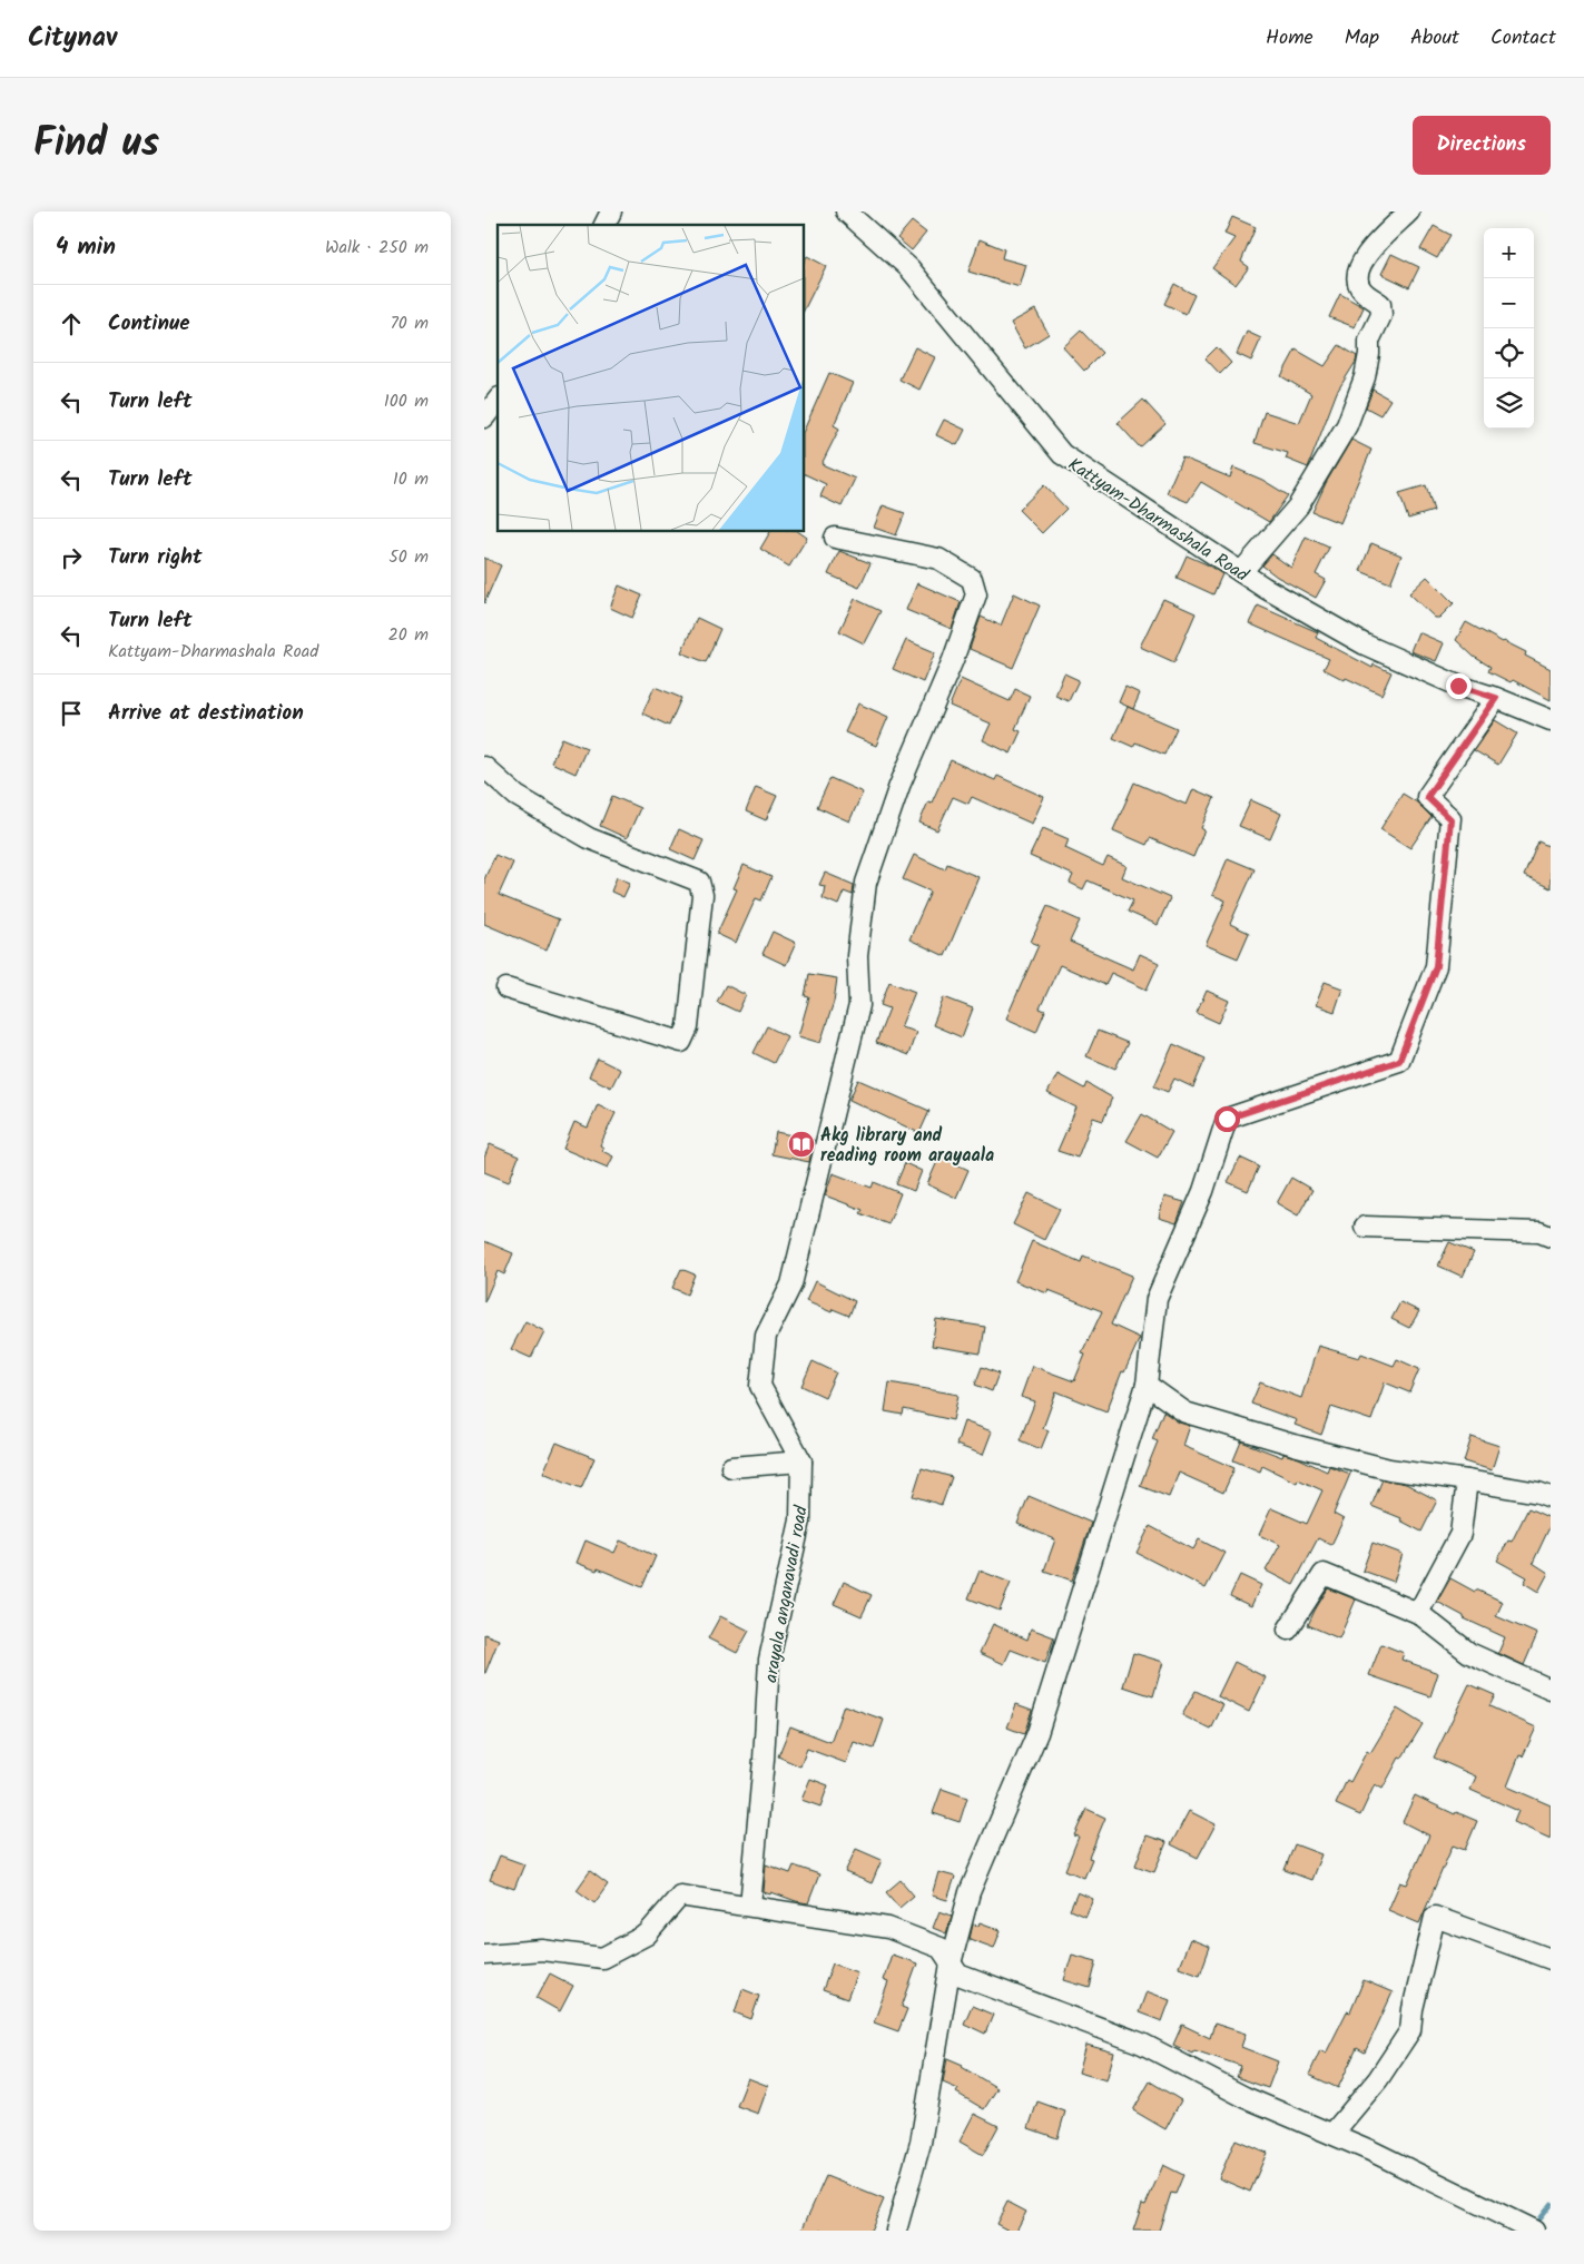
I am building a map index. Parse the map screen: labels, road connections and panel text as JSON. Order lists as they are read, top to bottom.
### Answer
{
  "streets": {
    "street": ["Kattyam-Dharmashala Road", "arayala anganavadi road"]
  },
  "places": {
    "library": ["Akg library and reading room arayaala"]
  },
  "page": {
    "header": "Citynav",
    "nav": [
      "Home",
      "Map",
      "About",
      "Contact"
    ],
    "title": "Find us",
    "buttons": "Directions",
    "heading": ["4 min", "Walk · 250 m"],
    "map_buttons": ["+", "−"],
    "list": [
      ["Continue", "70 m"],
      ["Turn left", "100 m"],
      ["Turn left", "10 m"],
      ["Turn right", "50 m"],
      ["Turn left", "Kattyam-Dharmashala Road", "20 m"],
      "Arrive at destination"
    ]
  }
}
